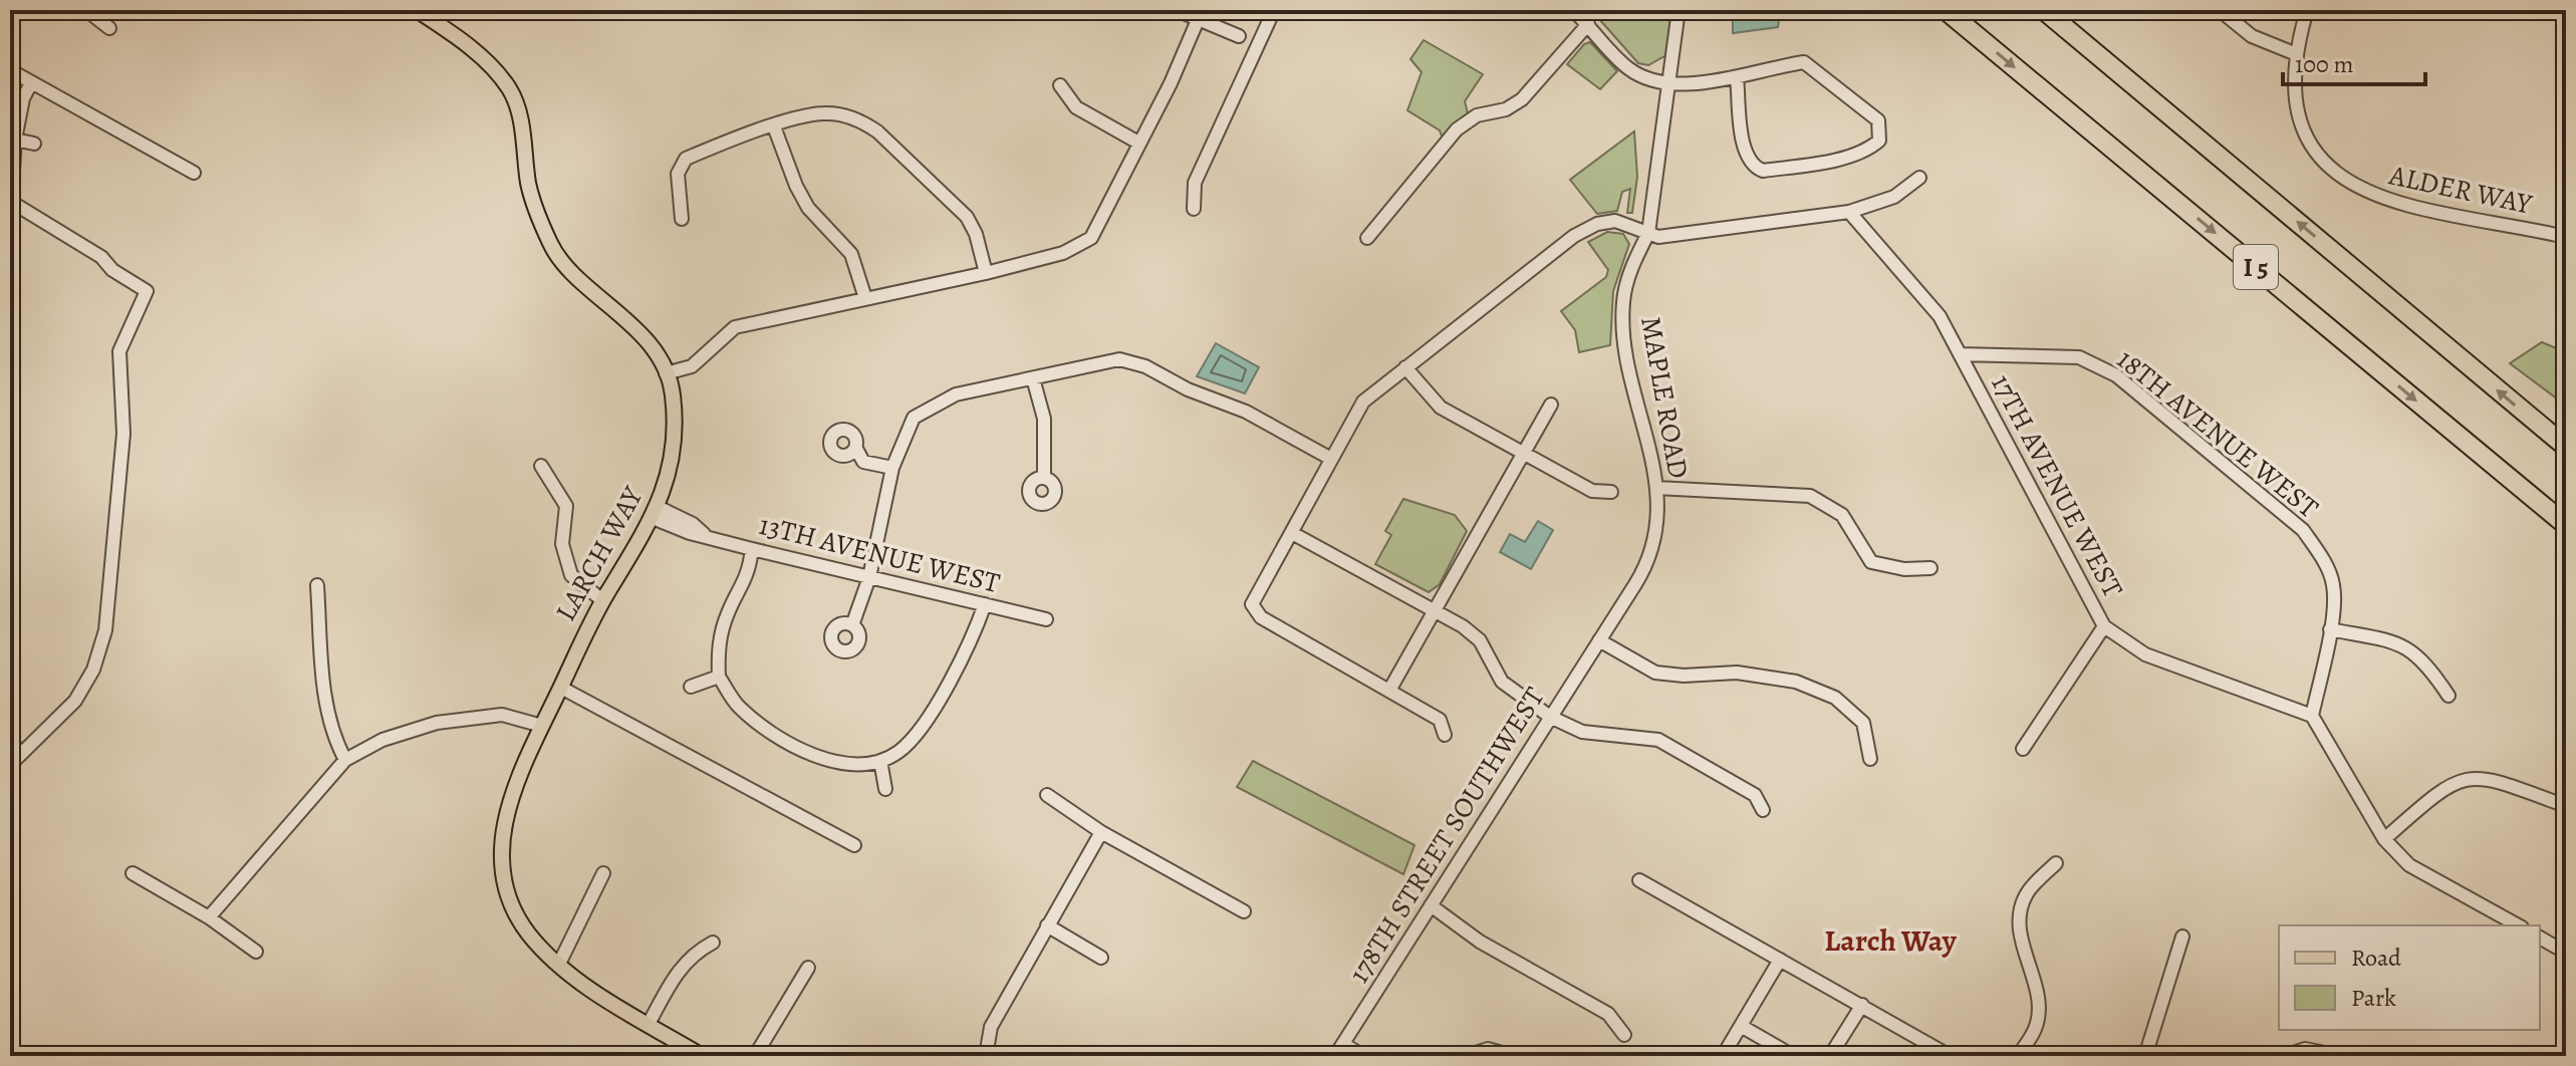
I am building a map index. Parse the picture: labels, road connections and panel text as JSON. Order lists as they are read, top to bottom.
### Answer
{
  "streets": {
    "highway": ["I 5"],
    "main road": ["LARCH WAY"],
    "street": [
      "ALDER WAY",
      "MAPLE ROAD",
      "18TH AVENUE WEST",
      "17TH AVENUE WEST",
      "13TH AVENUE WEST",
      "178TH STREET SOUTHWEST"
    ]
  },
  "crossings": [
    ["MAPLE ROAD", "178TH STREET SOUTHWEST"],
    ["18TH AVENUE WEST", "17TH AVENUE WEST"],
    ["LARCH WAY", "13TH AVENUE WEST"]
  ],
  "districts": ["Larch Way"],
  "legend": ["Road", "Park"],
  "scale_bar": "100 m"
}
